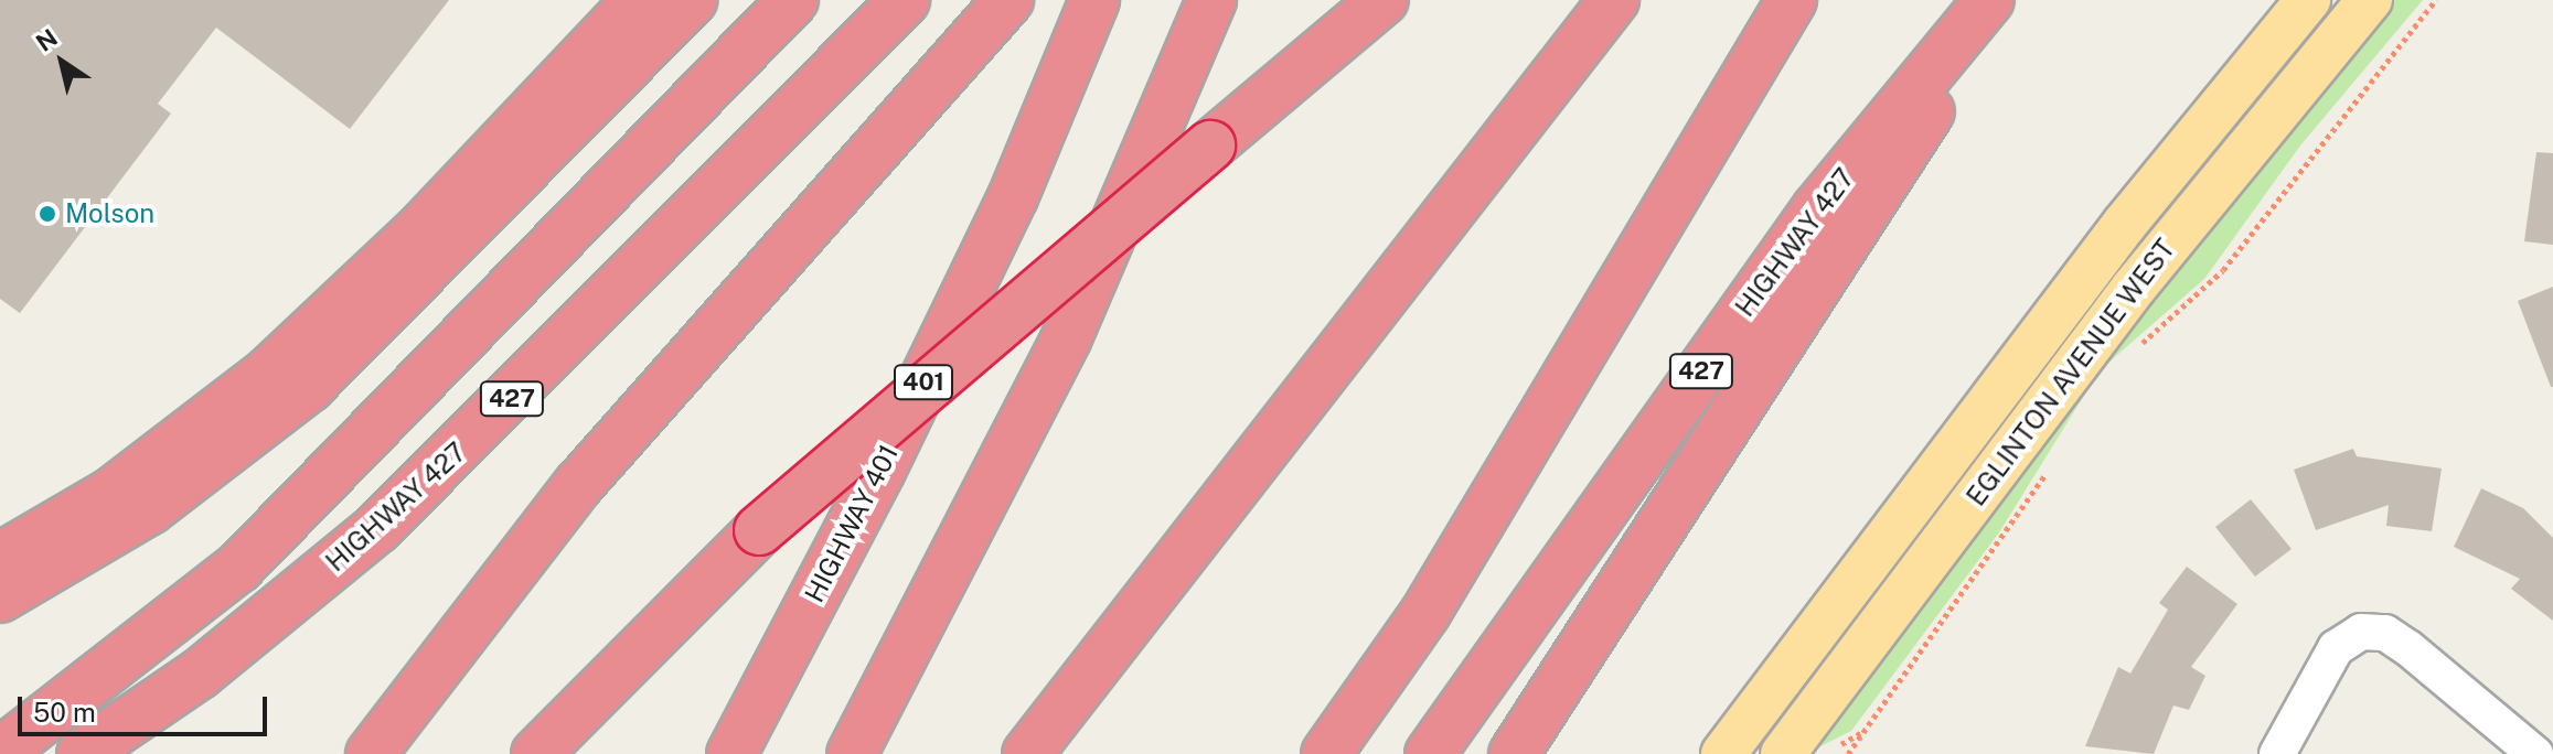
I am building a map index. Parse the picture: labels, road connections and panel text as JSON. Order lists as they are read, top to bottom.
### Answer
{
  "streets": {
    "highway": [
      "HIGHWAY 427",
      "427",
      "401",
      "HIGHWAY 401"
    ],
    "main road": ["EGLINTON AVENUE WEST"]
  },
  "places": ["Molson"],
  "scale_bar": "50 m",
  "north": "top left"
}
